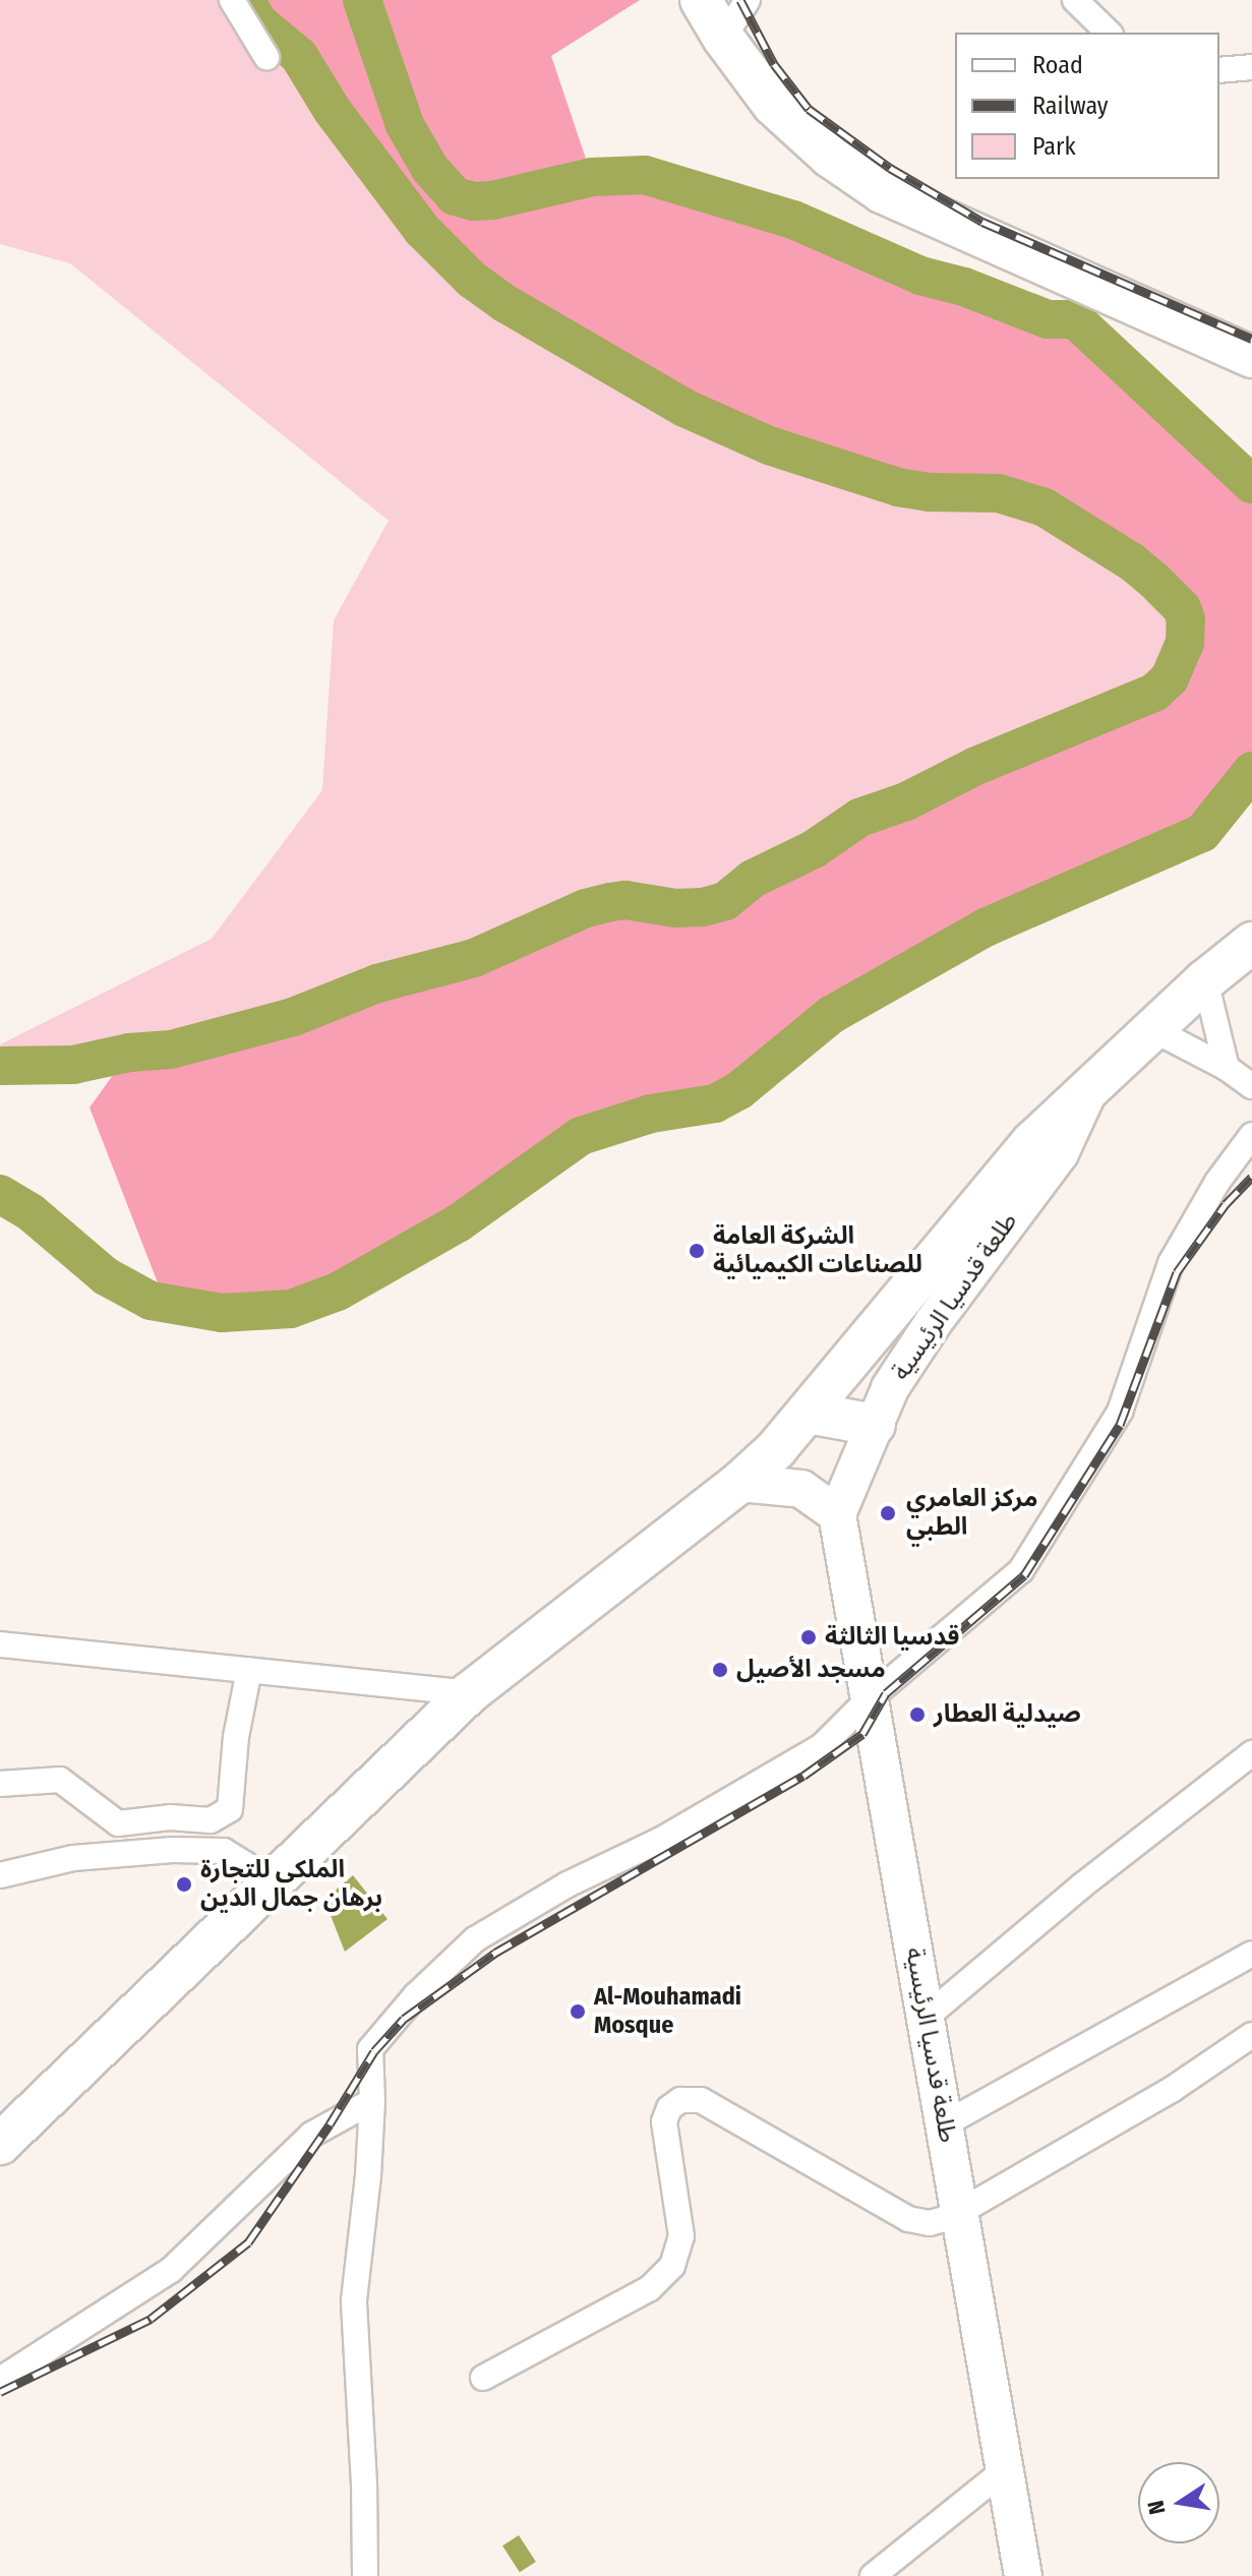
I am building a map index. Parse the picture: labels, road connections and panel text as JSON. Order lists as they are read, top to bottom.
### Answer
{
  "streets": {
    "main road": ["طلعة قدسيا الرئيسية"]
  },
  "places": [
    "الشركة العامة للصناعات الكيميائية",
    "مركز العامري الطبي",
    "قدسيا الثالثة",
    "مسجد الأصيل",
    "صيدلية العطار",
    "الملكي للتجارة برهان جمال الدين",
    "Al-Mouhamadi Mosque"
  ],
  "legend": ["Road", "Railway", "Park"],
  "north": "left"
}
